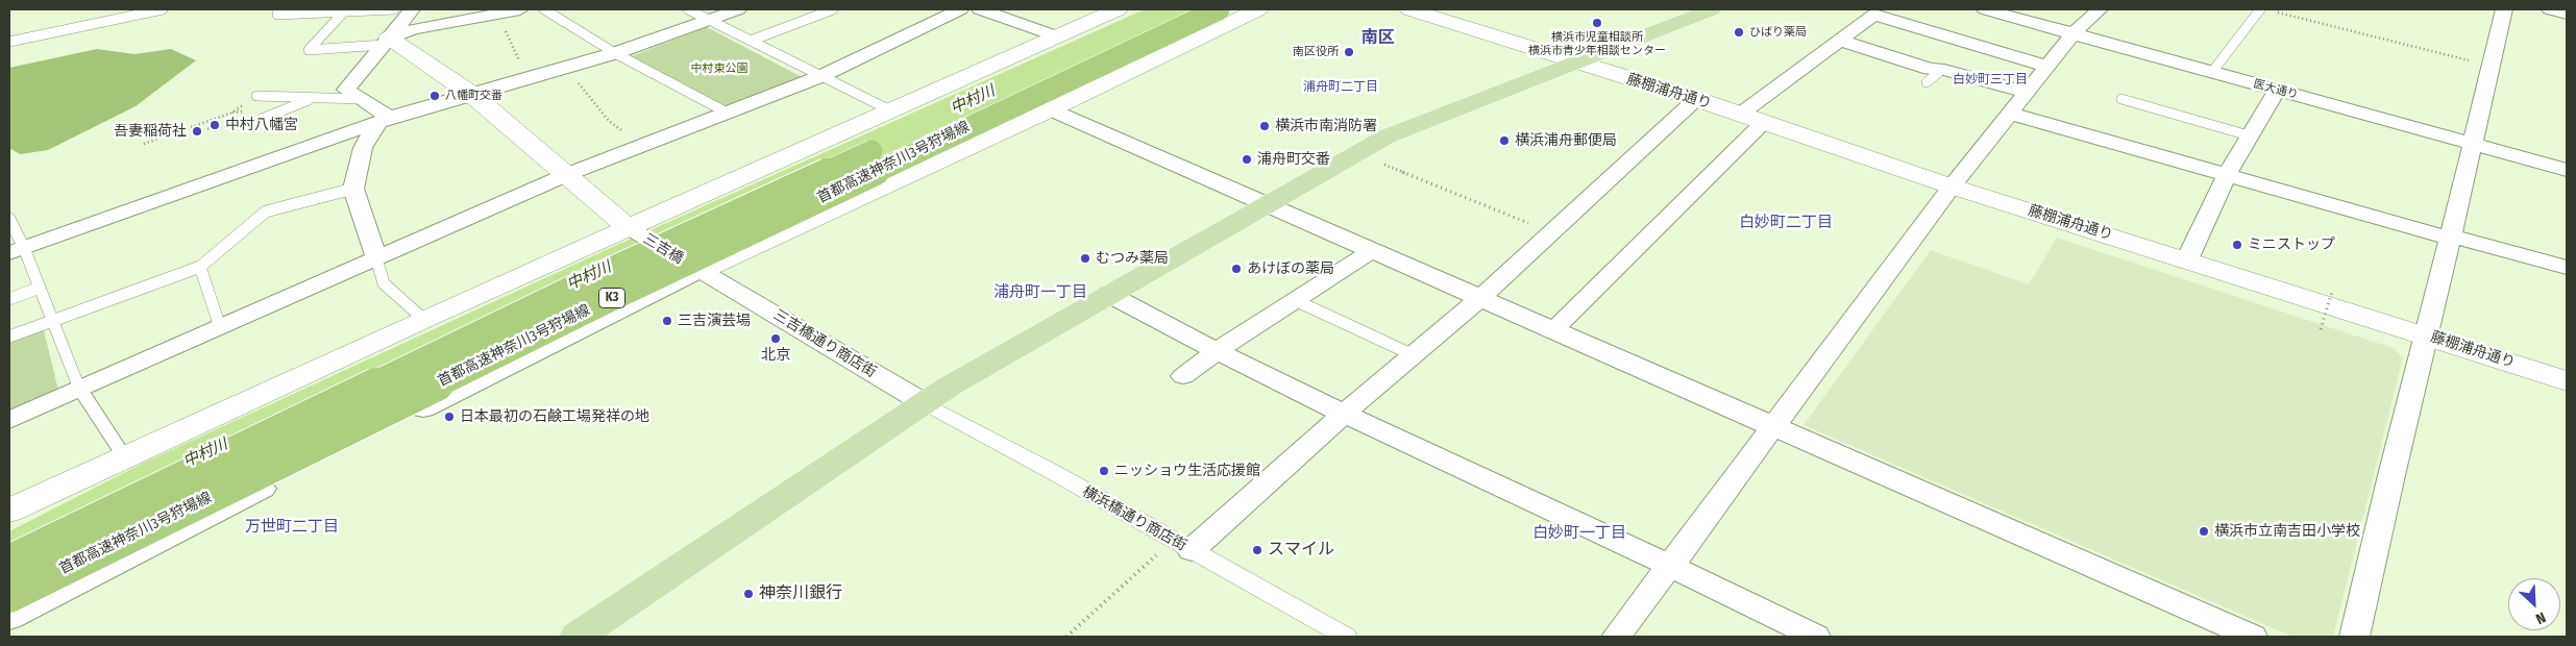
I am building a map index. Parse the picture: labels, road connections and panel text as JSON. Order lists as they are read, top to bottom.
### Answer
{
  "streets": {
    "highway": ["首都高速神奈川3号狩場線", "K3"],
    "street": [
      "医大通り",
      "藤棚浦舟通り",
      "三吉橋",
      "三吉橋通り商店街",
      "横浜橋通り商店街"
    ]
  },
  "crossings": [
    ["三吉橋", "三吉橋通り商店街"],
    ["三吉橋通り商店街", "横浜橋通り商店街"]
  ],
  "districts": [
    "南区",
    "白妙町三丁目",
    "浦舟町二丁目",
    "白妙町二丁目",
    "浦舟町一丁目",
    "万世町二丁目",
    "白妙町一丁目"
  ],
  "water": ["中村川"],
  "parks": ["中村東公園"],
  "places": [
    "横浜市児童相談所 横浜市青少年相談センター",
    "ひばり薬局",
    "南区役所",
    "八幡町交番",
    "中村八幡宮",
    "横浜市南消防署",
    "吾妻稲荷社",
    "横浜浦舟郵便局",
    "浦舟町交番",
    "ミニストップ",
    "むつみ薬局",
    "あけぼの薬局",
    "三吉演芸場",
    "北京",
    "日本最初の石鹸工場発祥の地",
    "ニッショウ生活応援館",
    "横浜市立南吉田小学校",
    "スマイル",
    "神奈川銀行"
  ],
  "north": "bottom right"
}
